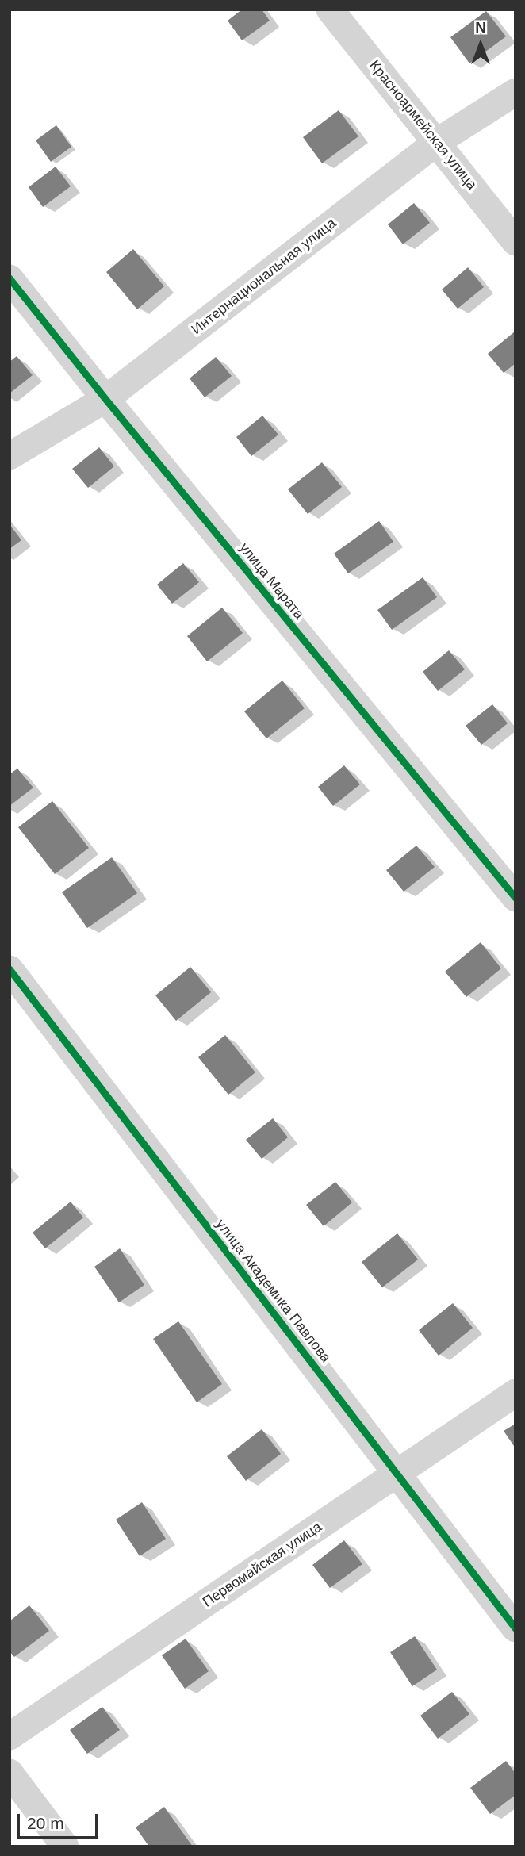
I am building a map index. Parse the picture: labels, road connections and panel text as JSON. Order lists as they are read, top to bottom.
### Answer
{
  "streets": {
    "street": [
      "Красноармейская улица",
      "Интернациональная улица",
      "улица Марата",
      "улица Академика Павлова",
      "Первомайская улица"
    ]
  },
  "crossings": [
    ["Красноармейская улица", "Интернациональная улица"],
    ["Интернациональная улица", "улица Марата"],
    ["улица Академика Павлова", "Первомайская улица"]
  ],
  "scale_bar": "20 m",
  "north": "top"
}
